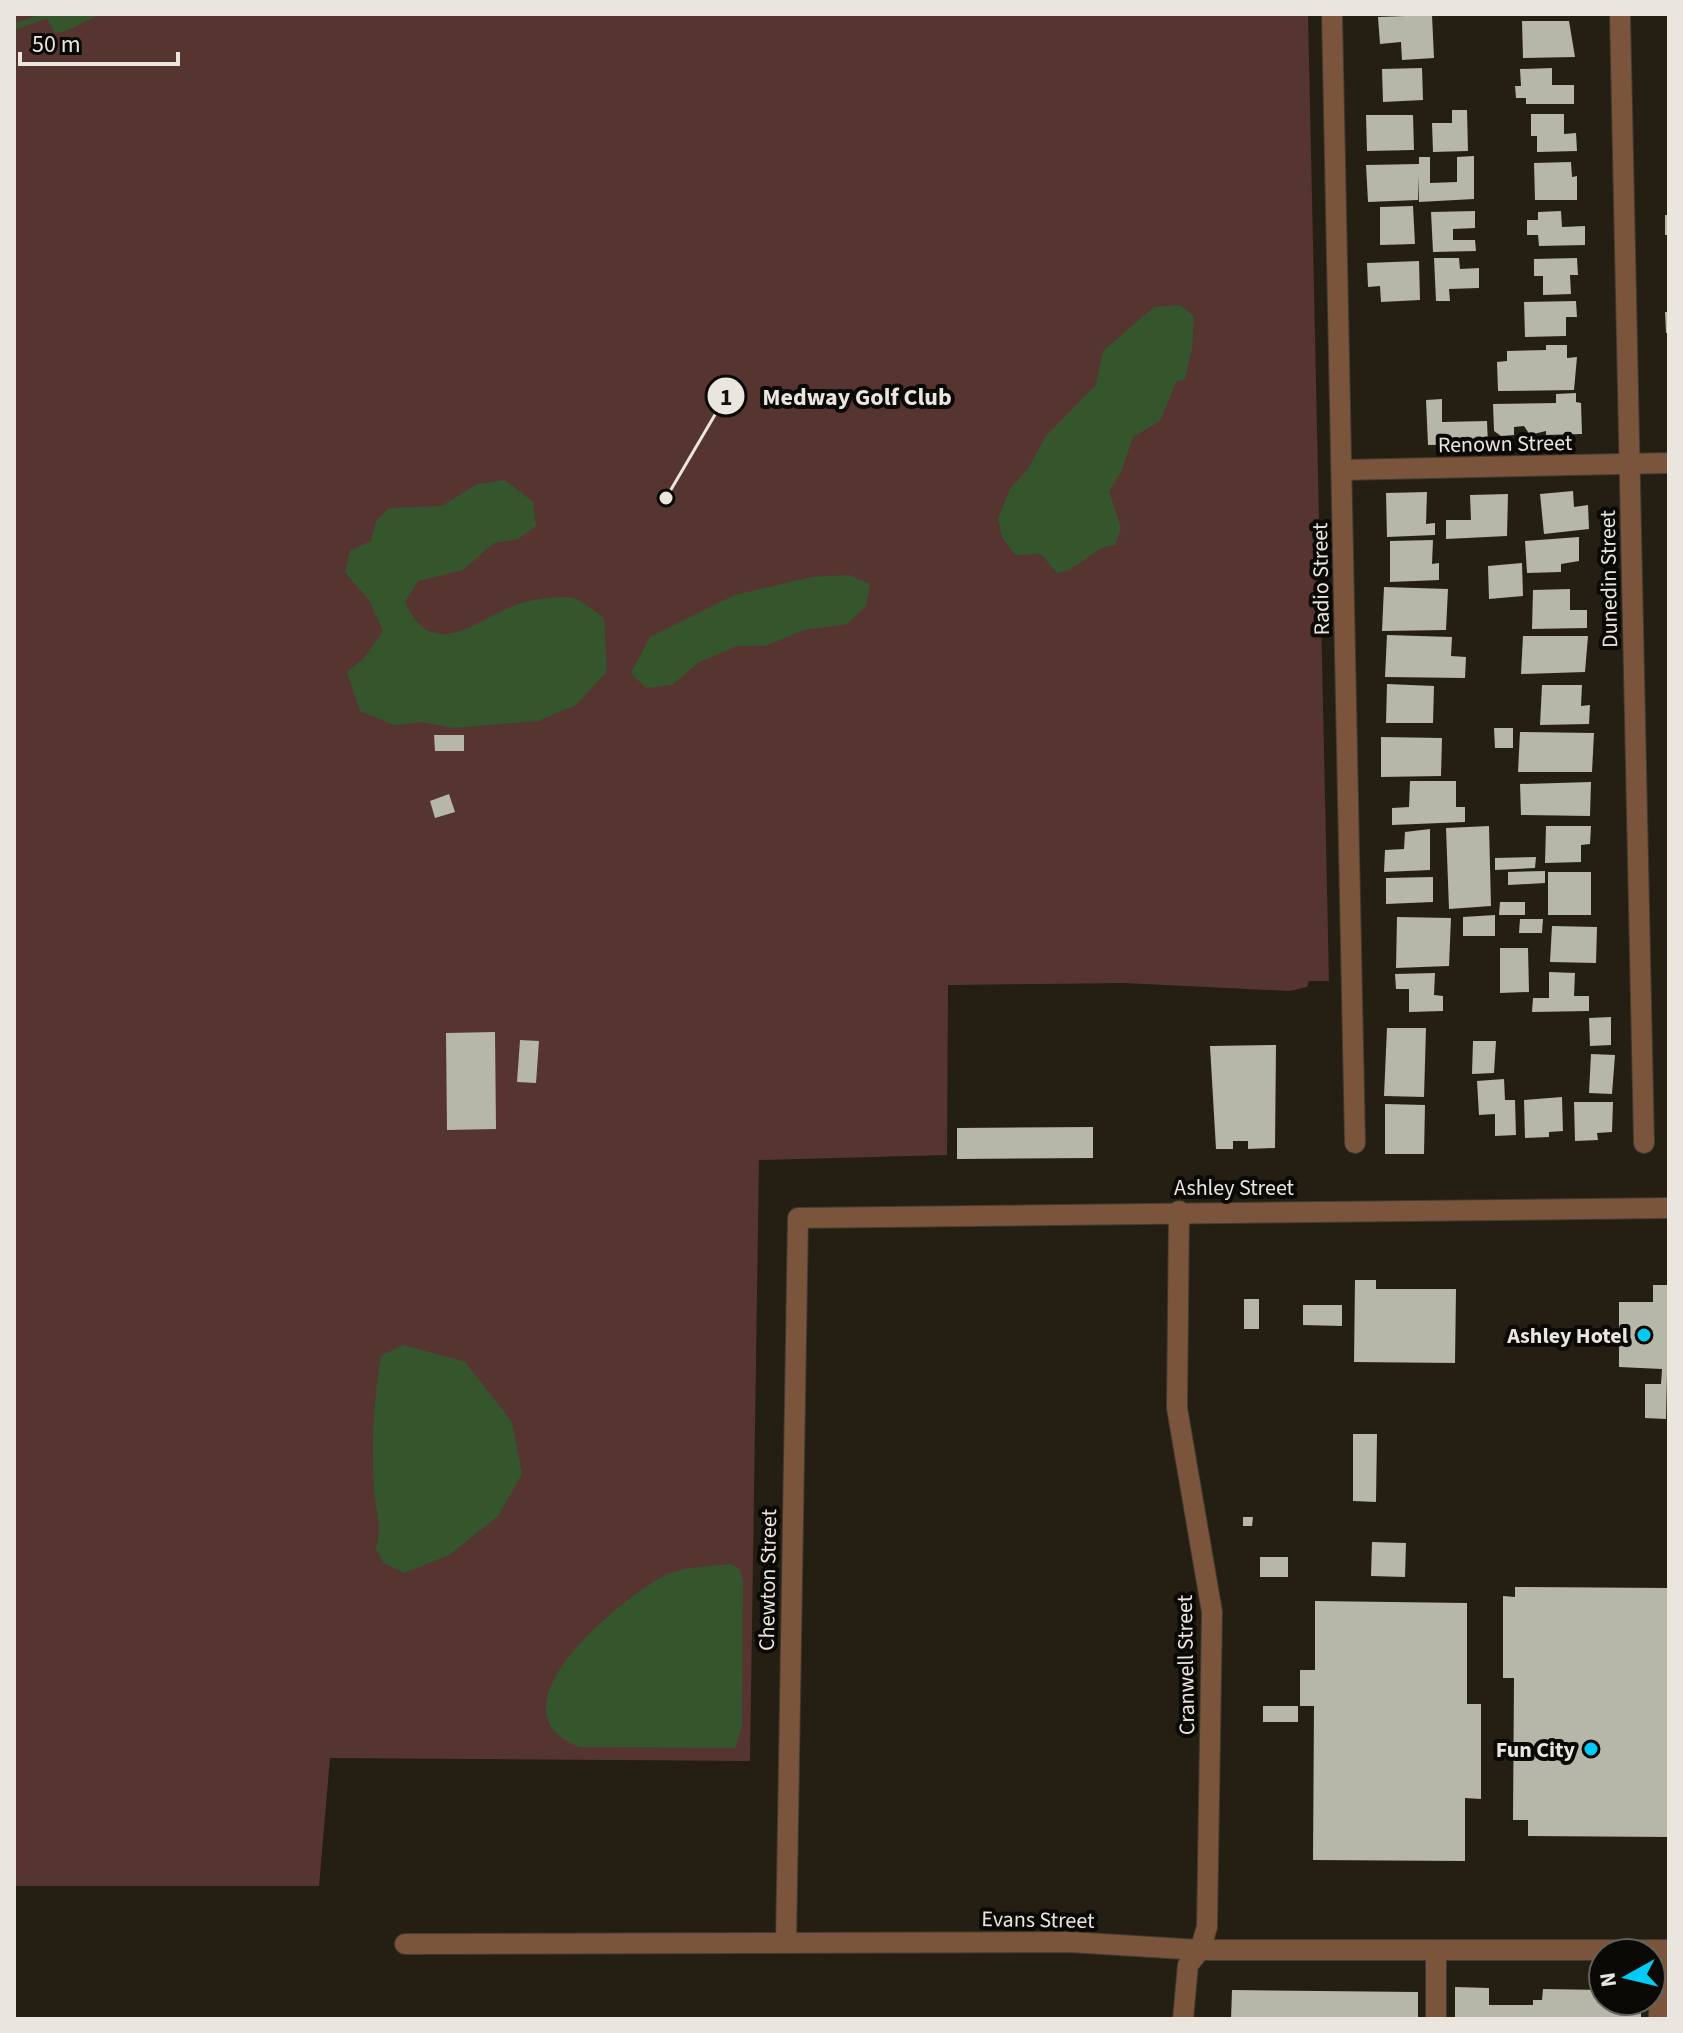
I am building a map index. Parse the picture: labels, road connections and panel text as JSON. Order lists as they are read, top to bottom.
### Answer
{
  "streets": {
    "street": [
      "Renown Street",
      "Radio Street",
      "Dunedin Street",
      "Ashley Street",
      "Chewton Street",
      "Cranwell Street",
      "Evans Street"
    ]
  },
  "crossings": [
    ["Renown Street", "Radio Street"],
    ["Renown Street", "Dunedin Street"],
    ["Ashley Street", "Chewton Street"],
    ["Ashley Street", "Cranwell Street"],
    ["Chewton Street", "Evans Street"],
    ["Cranwell Street", "Evans Street"]
  ],
  "places": ["Medway Golf Club", "Ashley Hotel", "Fun City"],
  "scale_bar": "50 m",
  "north": "left"
}
